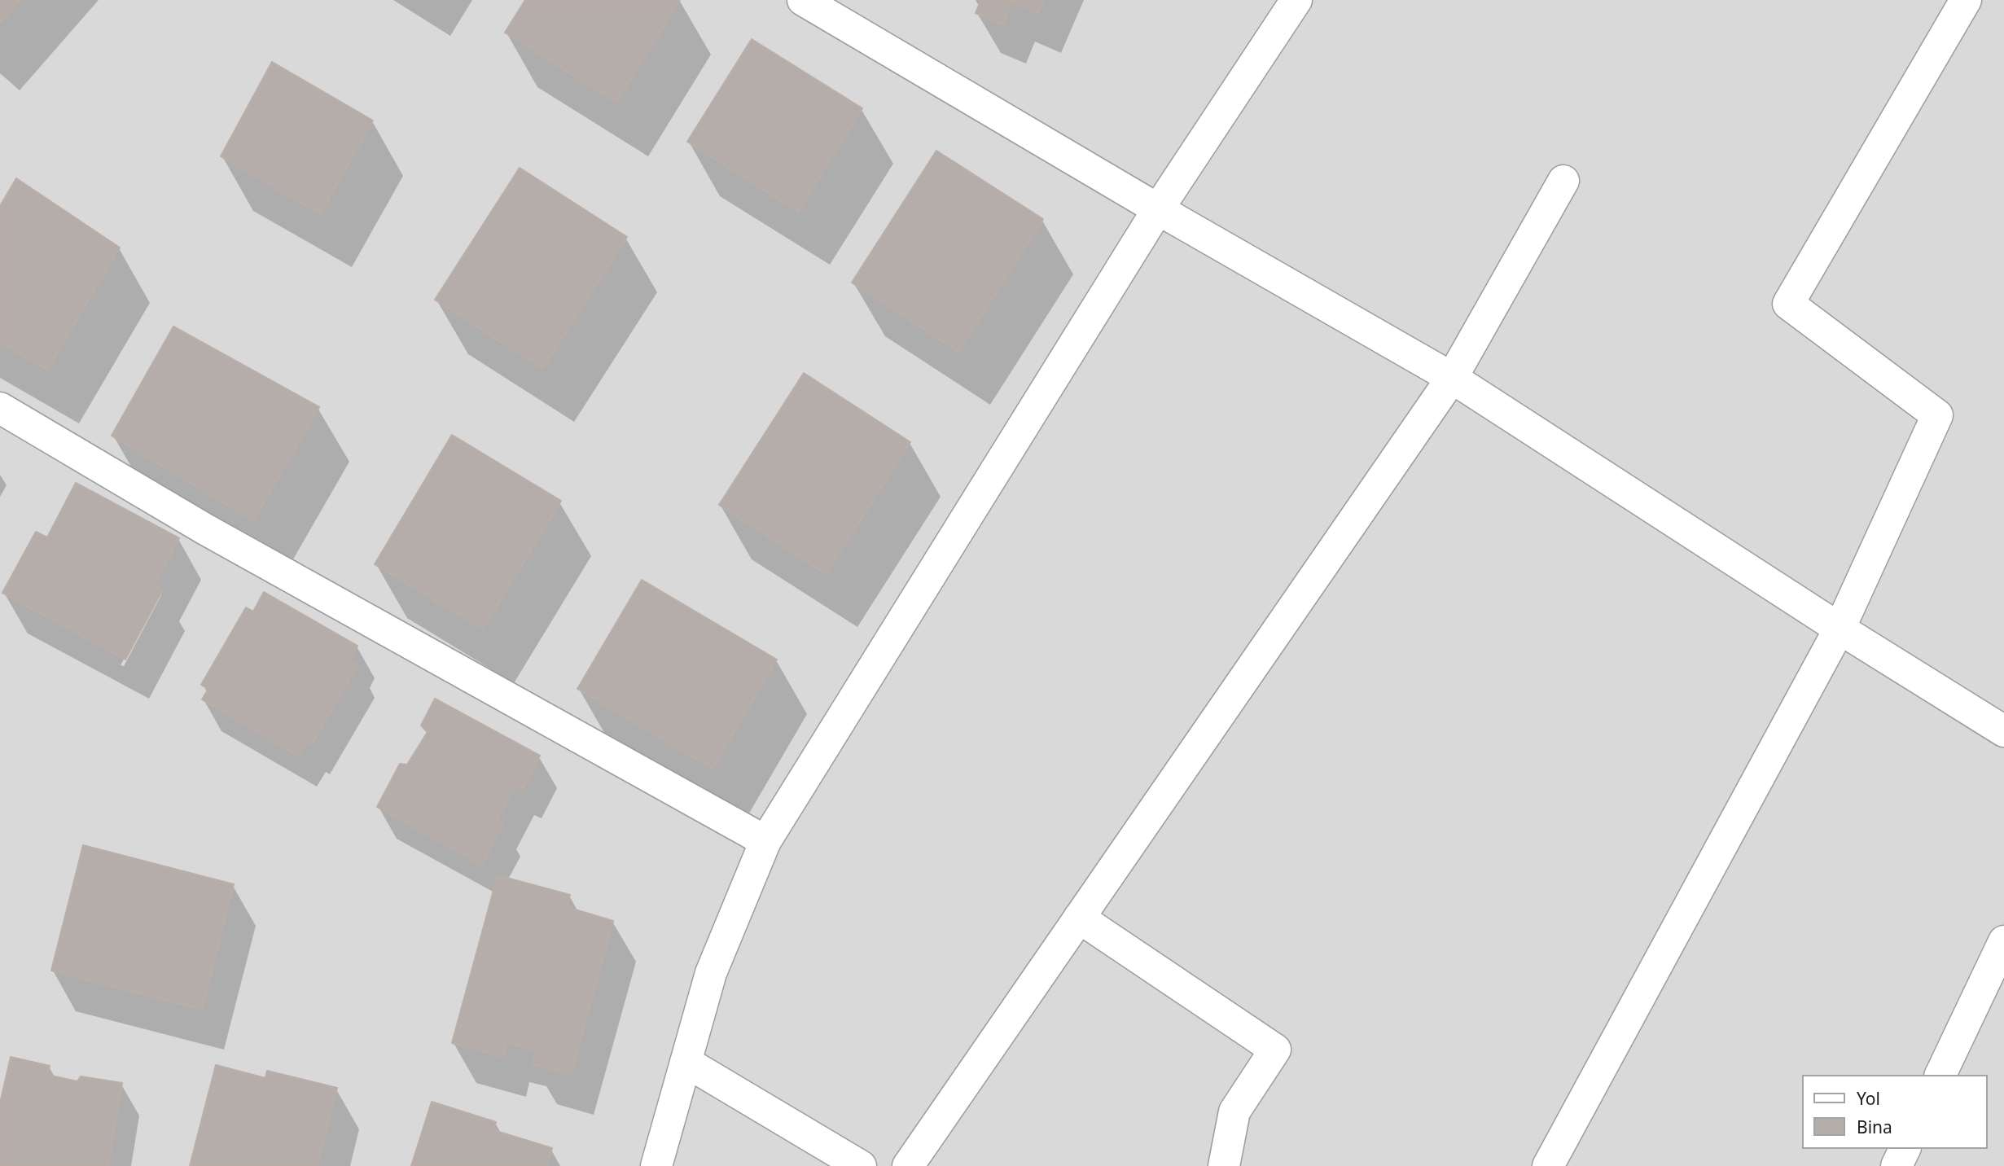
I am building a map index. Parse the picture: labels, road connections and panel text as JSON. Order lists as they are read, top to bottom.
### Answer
{
  "legend": ["Yol", "Bina"]
}
